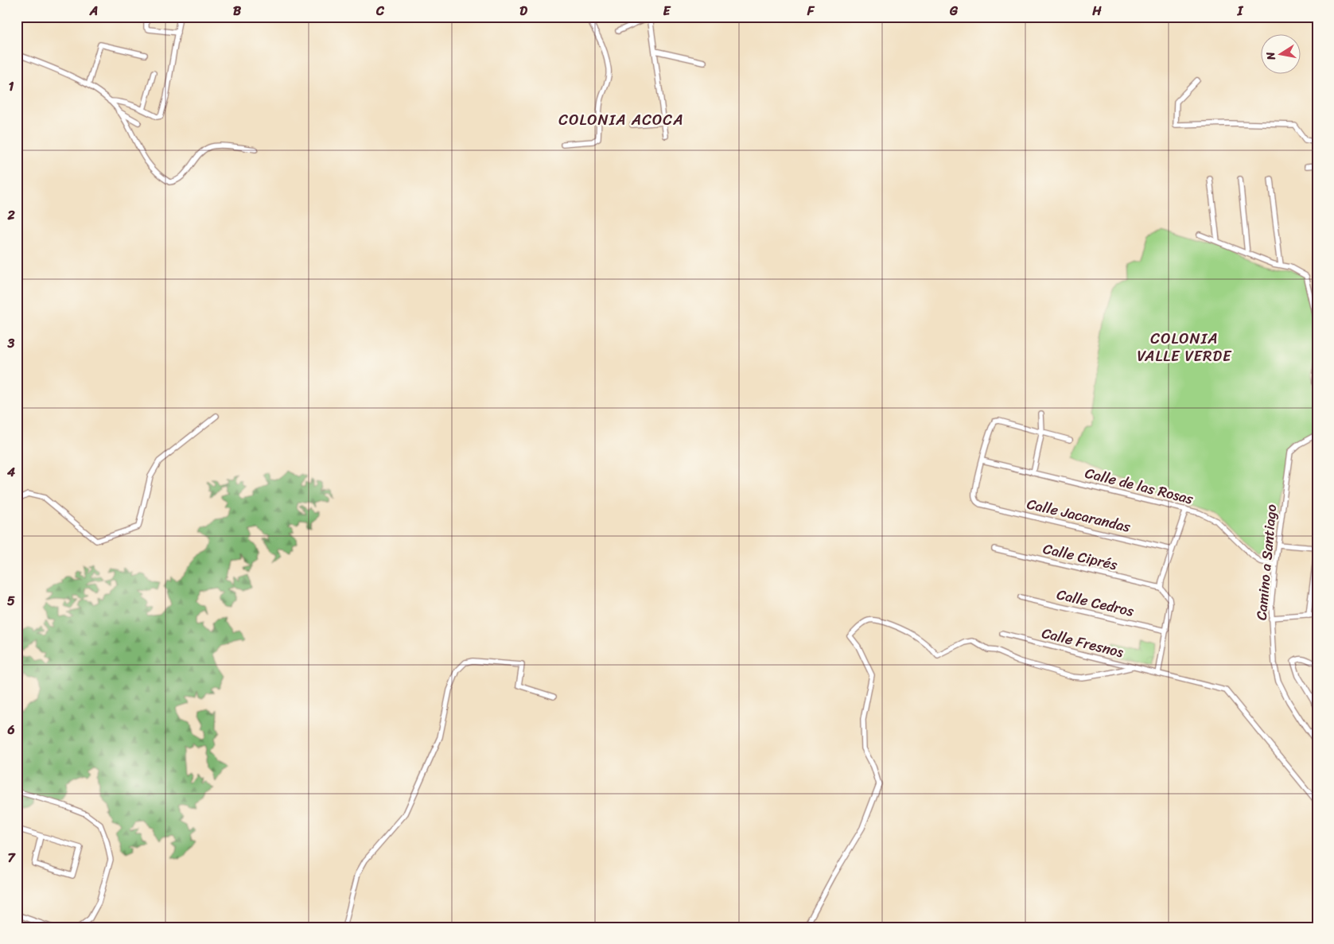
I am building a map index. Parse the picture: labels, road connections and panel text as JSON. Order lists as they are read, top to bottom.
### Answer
{
  "streets": {
    "street": [
      "Calle de las Rosas",
      "Calle Jacarandas",
      "Calle Ciprés",
      "Camino a Santiago",
      "Calle Cedros",
      "Calle Fresnos"
    ]
  },
  "crossings": [
    ["Calle de las Rosas", "Calle Jacarandas"],
    ["Calle de las Rosas", "Camino a Santiago"]
  ],
  "districts": ["COLONIA ACOCA", "COLONIA VALLE VERDE"],
  "north": "left",
  "grid": {
    "columns": [
      "A",
      "B",
      "C",
      "D",
      "E",
      "F",
      "G",
      "H",
      "I"
    ],
    "rows": [
      "1",
      "2",
      "3",
      "4",
      "5",
      "6",
      "7"
    ]
  }
}
